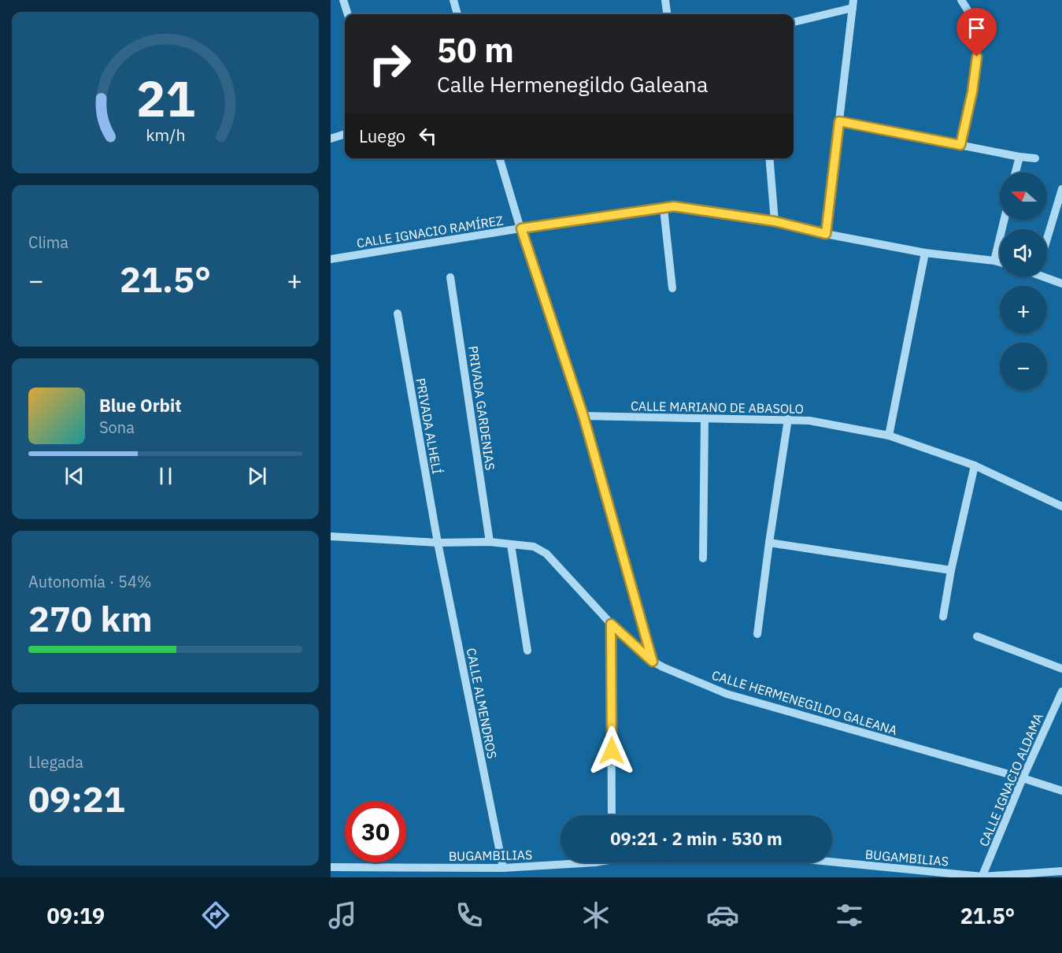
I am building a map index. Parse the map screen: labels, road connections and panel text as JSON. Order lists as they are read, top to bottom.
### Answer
{
  "streets": {
    "street": [
      "CALLE IGNACIO RAMÍREZ",
      "CALLE MARIANO DE ABASOLO",
      "PRIVADA GARDENIAS",
      "PRIVADA ALHELÍ",
      "CALLE HERMENEGILDO GALEANA",
      "CALLE ALMENDROS",
      "CALLE IGNACIO ALDAMA",
      "BUGAMBILIAS"
    ]
  },
  "crossings": [
    ["PRIVADA GARDENIAS", "CALLE HERMENEGILDO GALEANA"],
    ["PRIVADA ALHELÍ", "CALLE HERMENEGILDO GALEANA"],
    ["PRIVADA ALHELÍ", "CALLE ALMENDROS"],
    ["CALLE HERMENEGILDO GALEANA", "CALLE ALMENDROS"],
    ["CALLE HERMENEGILDO GALEANA", "CALLE IGNACIO ALDAMA"],
    ["CALLE ALMENDROS", "BUGAMBILIAS"],
    ["CALLE IGNACIO ALDAMA", "BUGAMBILIAS"]
  ],
  "north": "left",
  "page": {
    "turn": ["50 m", "Calle Hermenegildo Galeana"],
    "then": "Luego",
    "map_buttons": ["+", "−"],
    "tile": [
      "Clima",
      ["Autonomía · 54%", "270 km"],
      ["Llegada", "09:21"]
    ],
    "heat": ["−", "21.5°", "+"],
    "song": ["Blue Orbit", "Sona"],
    "limit": "30",
    "trip": "09:21 · 2 min · 530 m",
    "tabs": ["09:19", "21.5°"],
    "gauge": ["21", "km/h"]
  }
}
